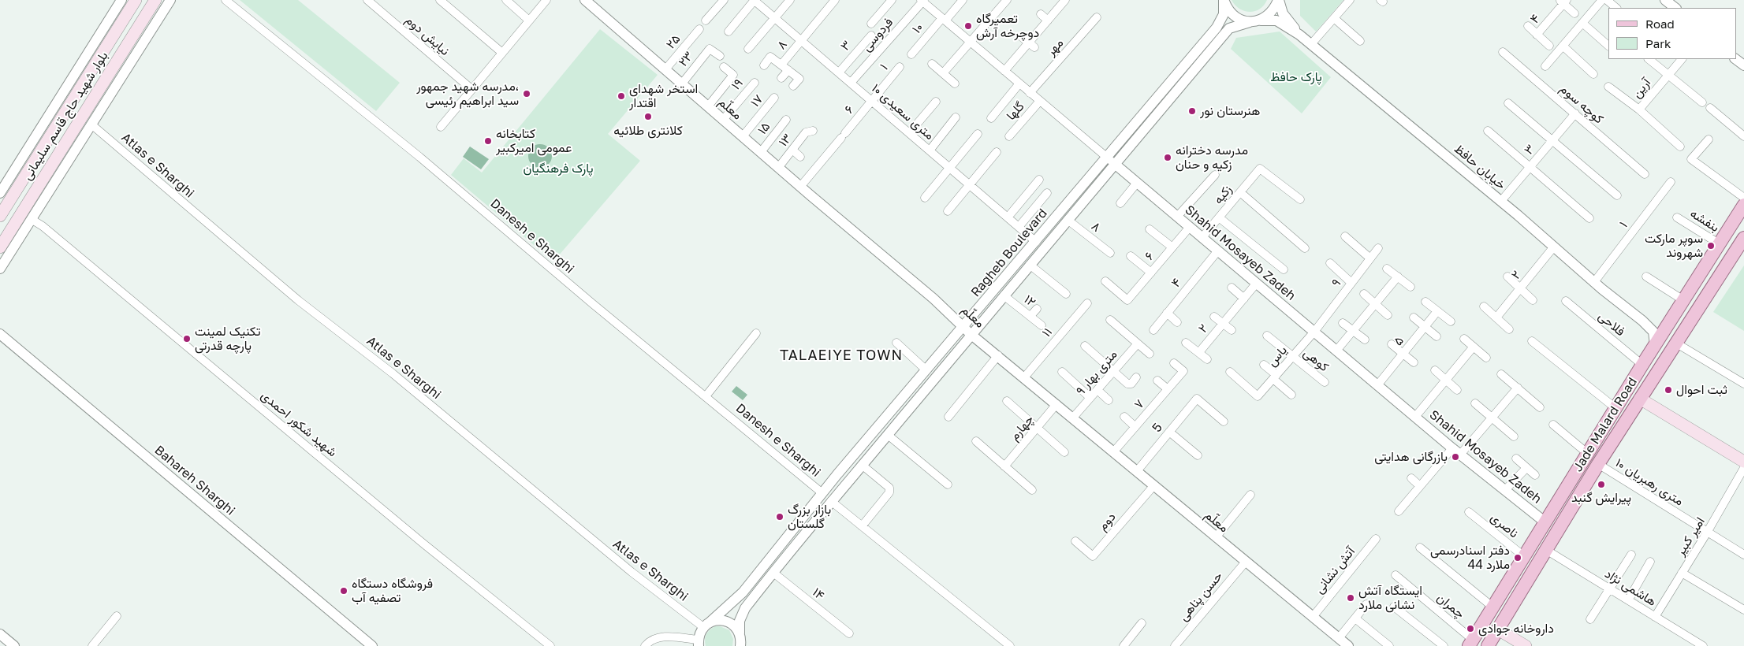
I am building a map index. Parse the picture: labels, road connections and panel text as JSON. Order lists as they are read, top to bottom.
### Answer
{
  "streets": {
    "main road": ["بلوار شهید حاج قاسم سلیمانی", "Jade Malard Road"],
    "street": [
      "۴",
      "۱۰",
      "فردوسی",
      "نیایش دوم",
      "۲۵",
      "۸",
      "۳",
      "مهر",
      "۲۳",
      "۱",
      "۱۹",
      "آرین",
      "۱۷",
      "کوچه سوم",
      "معلّم",
      "۶",
      "گلها",
      "۱۰ متری سعیدی",
      "۱۵",
      "۱۳",
      "Atlas e Sharghi",
      "خیابان حافظ",
      "زکیه",
      "بنفشه",
      "Danesh e Sharghi",
      "Ragheb Boulevard",
      "Shahid Mosayeb Zadeh",
      "۲",
      "۹",
      "۱۲",
      "فلاحی",
      "۱۱",
      "۵",
      "یاس",
      "کوهی",
      "۹ متری بهار",
      "۷",
      "شهید شکور احمدی",
      "چهارم",
      "5",
      "Bahareh Sharghi",
      "۱۰ متری رهبریان",
      "دوم",
      "ناصری",
      "امیر کبیر",
      "آتش نشانی",
      "هاشمی نژاد",
      "۱۴",
      "حسن پناهی",
      "چمران"
    ]
  },
  "crossings": [
    ["۴", "Shahid Mosayeb Zadeh"],
    ["۱۰", "Shahid Mosayeb Zadeh"],
    ["فردوسی", "۱۰ متری سعیدی"],
    ["فردوسی", "Shahid Mosayeb Zadeh"],
    ["۲۵", "معلّم"],
    ["۸", "۱۰ متری سعیدی"],
    ["۸", "Ragheb Boulevard"],
    ["۳", "کوچه سوم"],
    ["۳", "۱۰ متری سعیدی"],
    ["۳", "خیابان حافظ"],
    ["مهر", "Shahid Mosayeb Zadeh"],
    ["۲۳", "معلّم"],
    ["۱", "۶"],
    ["۱", "۱۰ متری سعیدی"],
    ["۱", "خیابان حافظ"],
    ["۱۹", "معلّم"],
    ["۱۷", "معلّم"],
    ["معلّم", "۶"],
    ["معلّم", "۱۵"],
    ["معلّم", "۱۳"],
    ["معلّم", "Ragheb Boulevard"],
    ["معلّم", "۱۱"],
    ["معلّم", "۹ متری بهار"],
    ["معلّم", "۷"],
    ["معلّم", "چهارم"],
    ["معلّم", "5"],
    ["معلّم", "دوم"],
    ["معلّم", "آتش نشانی"],
    ["معلّم", "حسن پناهی"],
    ["۶", "۱۰ متری سعیدی"],
    ["۶", "Shahid Mosayeb Zadeh"],
    ["گلها", "Shahid Mosayeb Zadeh"],
    ["۱۰ متری سعیدی", "Ragheb Boulevard"],
    ["Atlas e Sharghi", "Ragheb Boulevard"],
    ["خیابان حافظ", "Ragheb Boulevard"],
    ["خیابان حافظ", "۲"],
    ["زکیه", "Shahid Mosayeb Zadeh"],
    ["بنفشه", "Jade Malard Road"],
    ["Danesh e Sharghi", "Ragheb Boulevard"],
    ["Ragheb Boulevard", "Shahid Mosayeb Zadeh"],
    ["Ragheb Boulevard", "۱۲"],
    ["Ragheb Boulevard", "۱۴"],
    ["Shahid Mosayeb Zadeh", "۲"],
    ["Shahid Mosayeb Zadeh", "۹"],
    ["Shahid Mosayeb Zadeh", "۵"],
    ["Shahid Mosayeb Zadeh", "یاس"],
    ["Shahid Mosayeb Zadeh", "Jade Malard Road"],
    ["۹", "یاس"],
    ["فلاحی", "Jade Malard Road"],
    ["یاس", "کوهی"],
    ["Jade Malard Road", "۱۰ متری رهبریان"],
    ["Jade Malard Road", "ناصری"],
    ["Jade Malard Road", "هاشمی نژاد"],
    ["Jade Malard Road", "چمران"],
    ["۱۰ متری رهبریان", "امیر کبیر"],
    ["امیر کبیر", "هاشمی نژاد"]
  ],
  "districts": ["TALAEIYE TOWN"],
  "parks": ["پارک حافظ", "پارک فرهنگیان"],
  "places": [
    "تعمیرگاه دوچرخه آرش",
    "مدرسه شهید جمهور، سید ابراهیم رئیسی",
    "استخر شهدای اقتدار",
    "هنرستان نور",
    "کلانتری طلائیه",
    "کتابخانه عمومی امیرکبیر",
    "مدرسه دخترانه زکیه و حنان",
    "سوپر مارکت شهروند",
    "تکنیک لمینت پارچه قدرتی",
    "ثبت احوال",
    "بازرگانی هدایتی",
    "پیرایش گنبد",
    "بازار بزرگ گلستان",
    "دفتر اسنادرسمی 44 ملارد",
    "فروشگاه دستگاه تصفیه آب",
    "ایستگاه آتش نشانی ملارد",
    "داروخانه جوادی"
  ],
  "legend": ["Road", "Park"]
}
